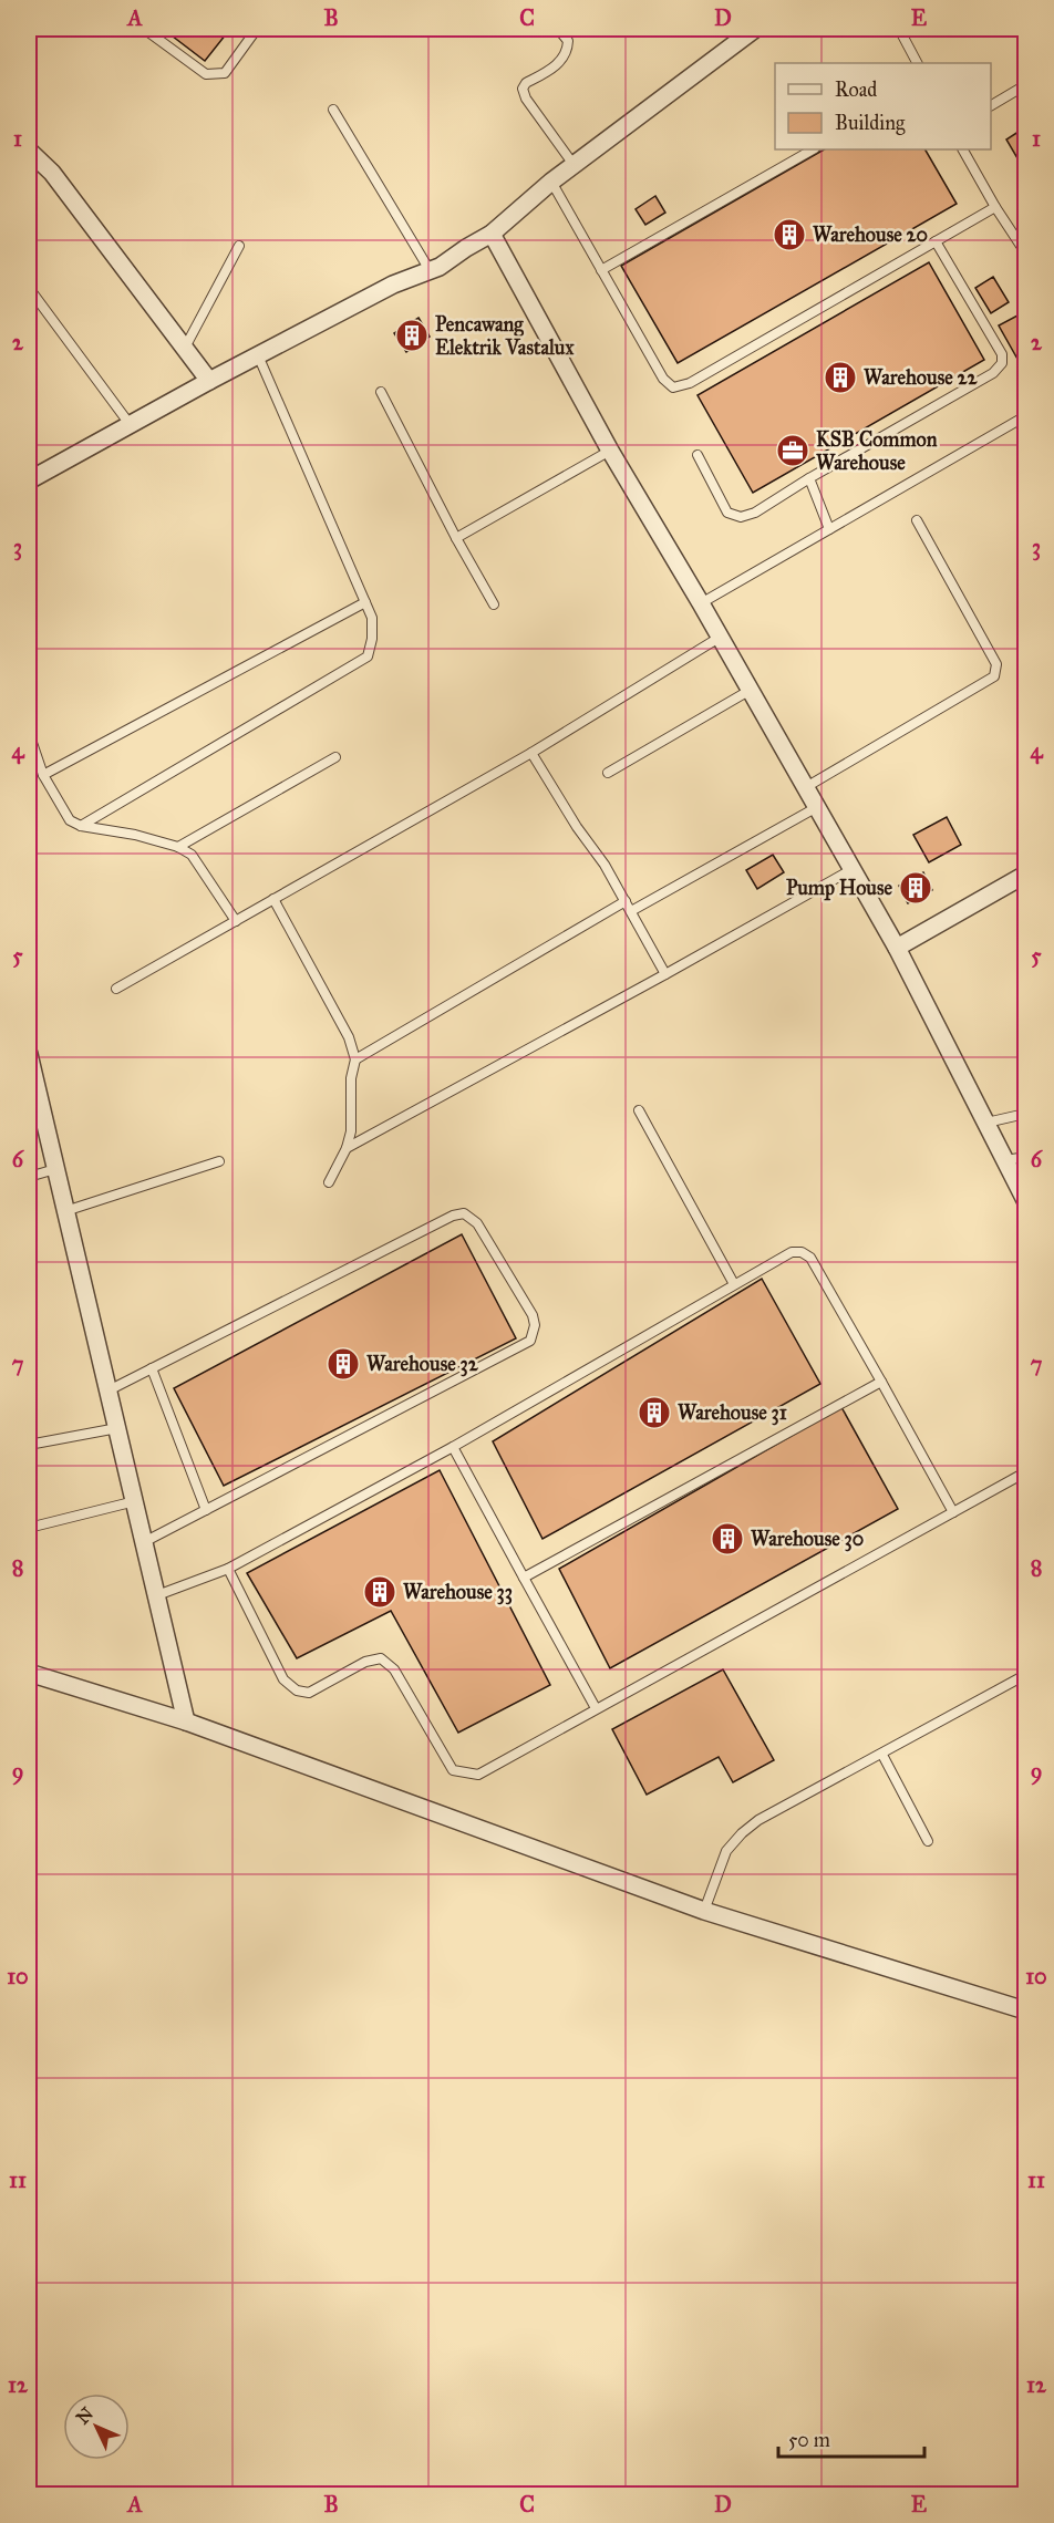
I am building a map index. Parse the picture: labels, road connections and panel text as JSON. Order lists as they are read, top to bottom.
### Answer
{
  "places": {
    "building": [
      "Warehouse 20",
      "Pencawang Elektrik Vastalux",
      "Warehouse 22",
      "Pump House",
      "Warehouse 32",
      "Warehouse 31",
      "Warehouse 30",
      "Warehouse 33"
    ],
    "office": ["KSB Common Warehouse"]
  },
  "legend": ["Road", "Building"],
  "scale_bar": "50 m",
  "north": "top left",
  "grid": {
    "columns": [
      "A",
      "B",
      "C",
      "D",
      "E"
    ],
    "rows": [
      "1",
      "2",
      "3",
      "4",
      "5",
      "6",
      "7",
      "8",
      "9",
      "10",
      "11",
      "12"
    ]
  }
}
